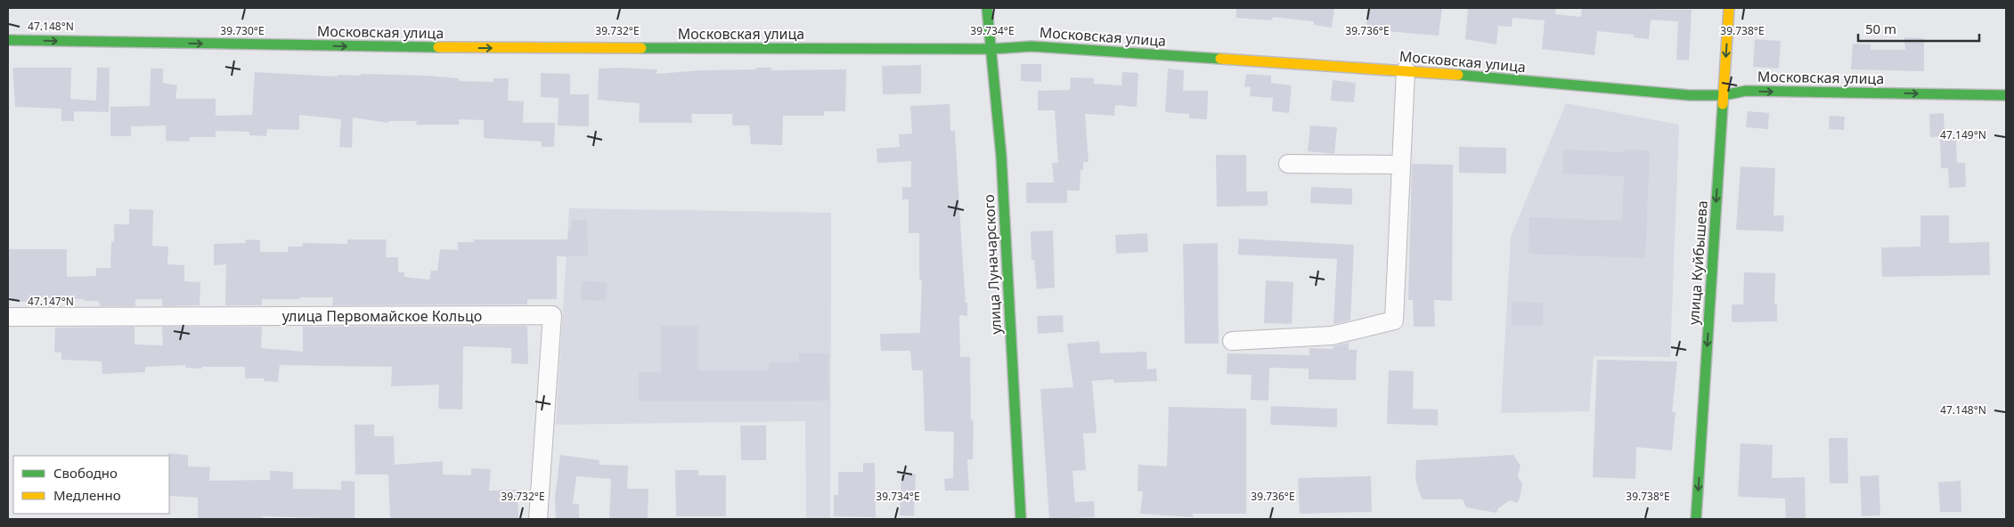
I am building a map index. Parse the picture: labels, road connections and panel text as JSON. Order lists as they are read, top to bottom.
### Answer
{
  "streets": {
    "street": [
      "Московская улица",
      "улица Куйбышева",
      "улица Луначарского",
      "улица Первомайское Кольцо"
    ]
  },
  "crossings": [
    ["Московская улица", "улица Куйбышева"],
    ["Московская улица", "улица Луначарского"]
  ],
  "one_way": ["Московская улица", "улица Куйбышева"],
  "legend": ["Свободно", "Медленно"],
  "scale_bar": "50 m",
  "coordinates": [
    "47.148°N",
    "39.730°E",
    "39.732°E",
    "39.734°E",
    "39.736°E",
    "39.738°E",
    "47.149°N",
    "47.147°N"
  ]
}
